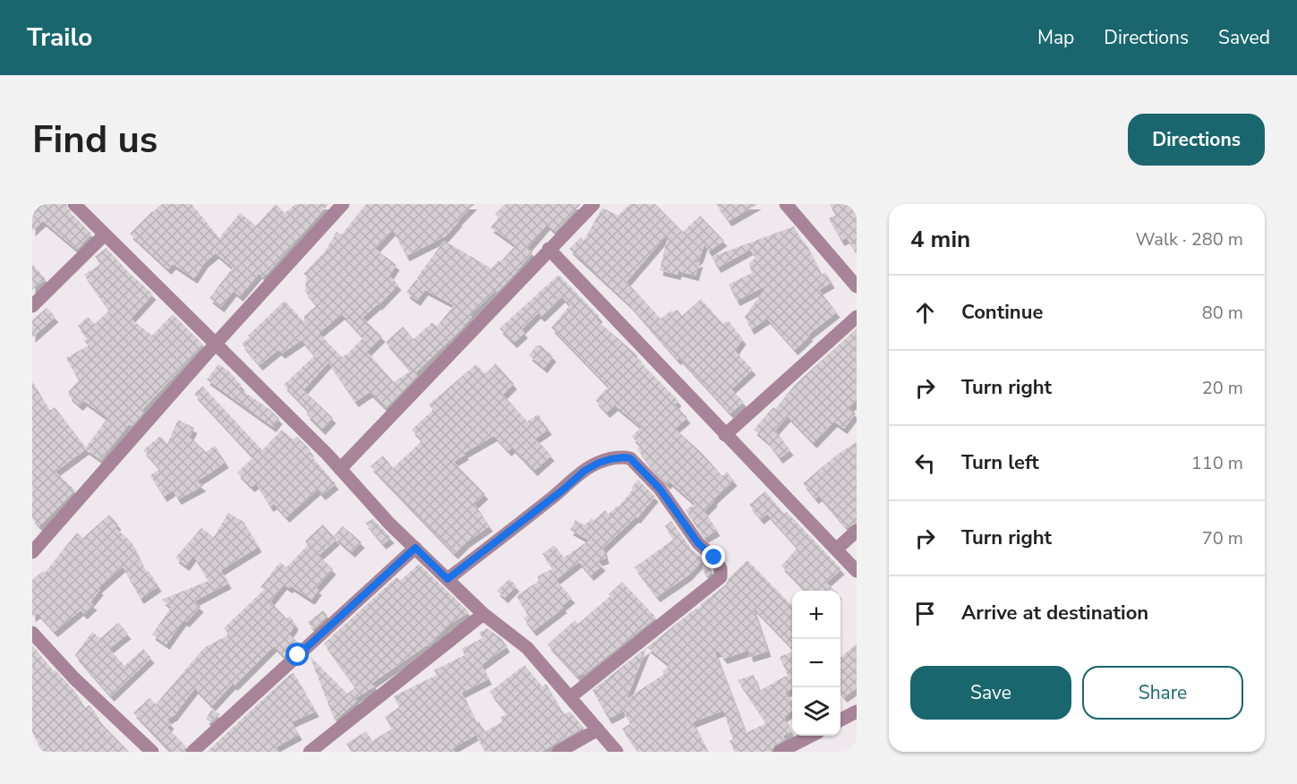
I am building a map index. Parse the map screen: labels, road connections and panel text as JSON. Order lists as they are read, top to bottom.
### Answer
{
  "page": {
    "header": "Trailo",
    "nav": ["Map", "Directions", "Saved"],
    "buttons": [
      "Directions",
      ["Save", "Share"]
    ],
    "title": "Find us",
    "heading": ["4 min", "Walk · 280 m"],
    "list": [
      ["Continue", "80 m"],
      ["Turn right", "20 m"],
      ["Turn left", "110 m"],
      ["Turn right", "70 m"],
      "Arrive at destination"
    ],
    "map_buttons": ["+", "−"]
  }
}
